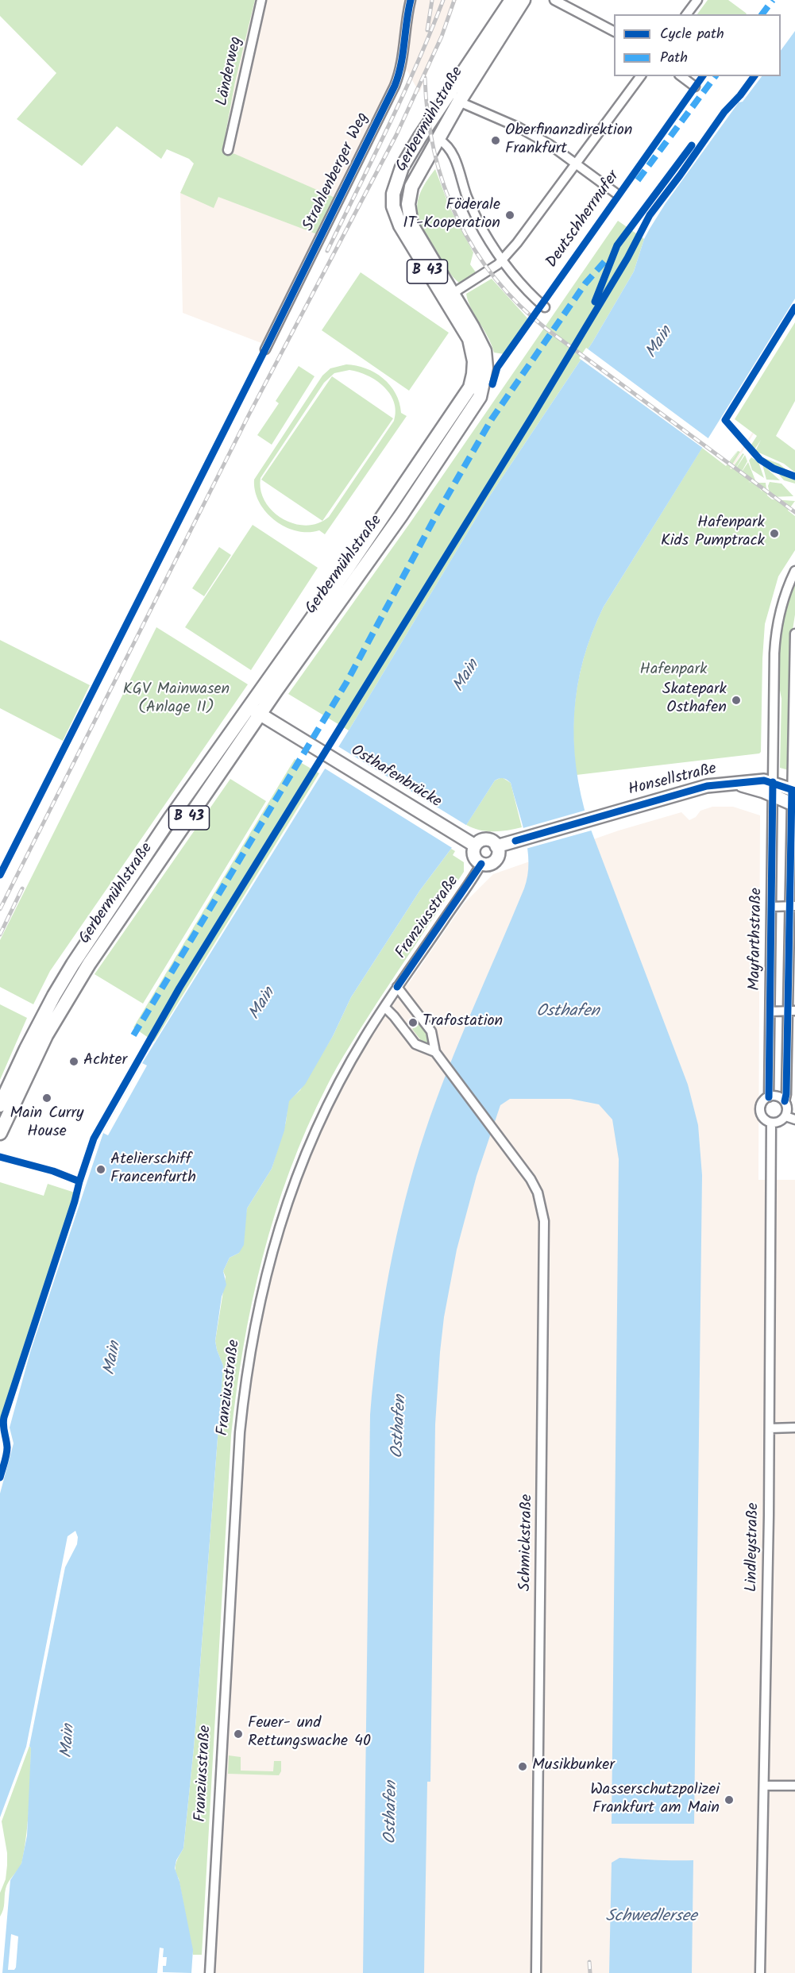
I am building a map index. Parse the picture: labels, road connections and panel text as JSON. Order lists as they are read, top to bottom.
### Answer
{
  "streets": {
    "main road": ["Gerbermühlstraße", "B 43"],
    "street": [
      "Länderweg",
      "Strahlenberger Weg",
      "Osthafenbrücke",
      "Honsellstraße",
      "Franziusstraße",
      "Mayfarthstraße",
      "Schmickstraße",
      "Lindleystraße"
    ],
    "cycle path": ["Deutschherrnufer"]
  },
  "crossings": [
    ["Gerbermühlstraße", "Osthafenbrücke"],
    ["Osthafenbrücke", "Honsellstraße"],
    ["Osthafenbrücke", "Franziusstraße"],
    ["Honsellstraße", "Franziusstraße"],
    ["Honsellstraße", "Mayfarthstraße"],
    ["Mayfarthstraße", "Lindleystraße"]
  ],
  "water": ["Main", "Osthafen", "Schwedlersee"],
  "parks": ["Hafenpark", "KGV Mainwasen (Anlage II)"],
  "places": [
    "Oberfinanzdirektion Frankfurt",
    "Föderale IT-Kooperation",
    "Hafenpark Kids Pumptrack",
    "Skatepark Osthafen",
    "Trafostation",
    "Achter",
    "Main Curry House",
    "Atelierschiff Francenfurth",
    "Feuer- und Rettungswache 40",
    "Musikbunker",
    "Wasserschutzpolizei Frankfurt am Main"
  ],
  "legend": ["Cycle path", "Path"]
}
